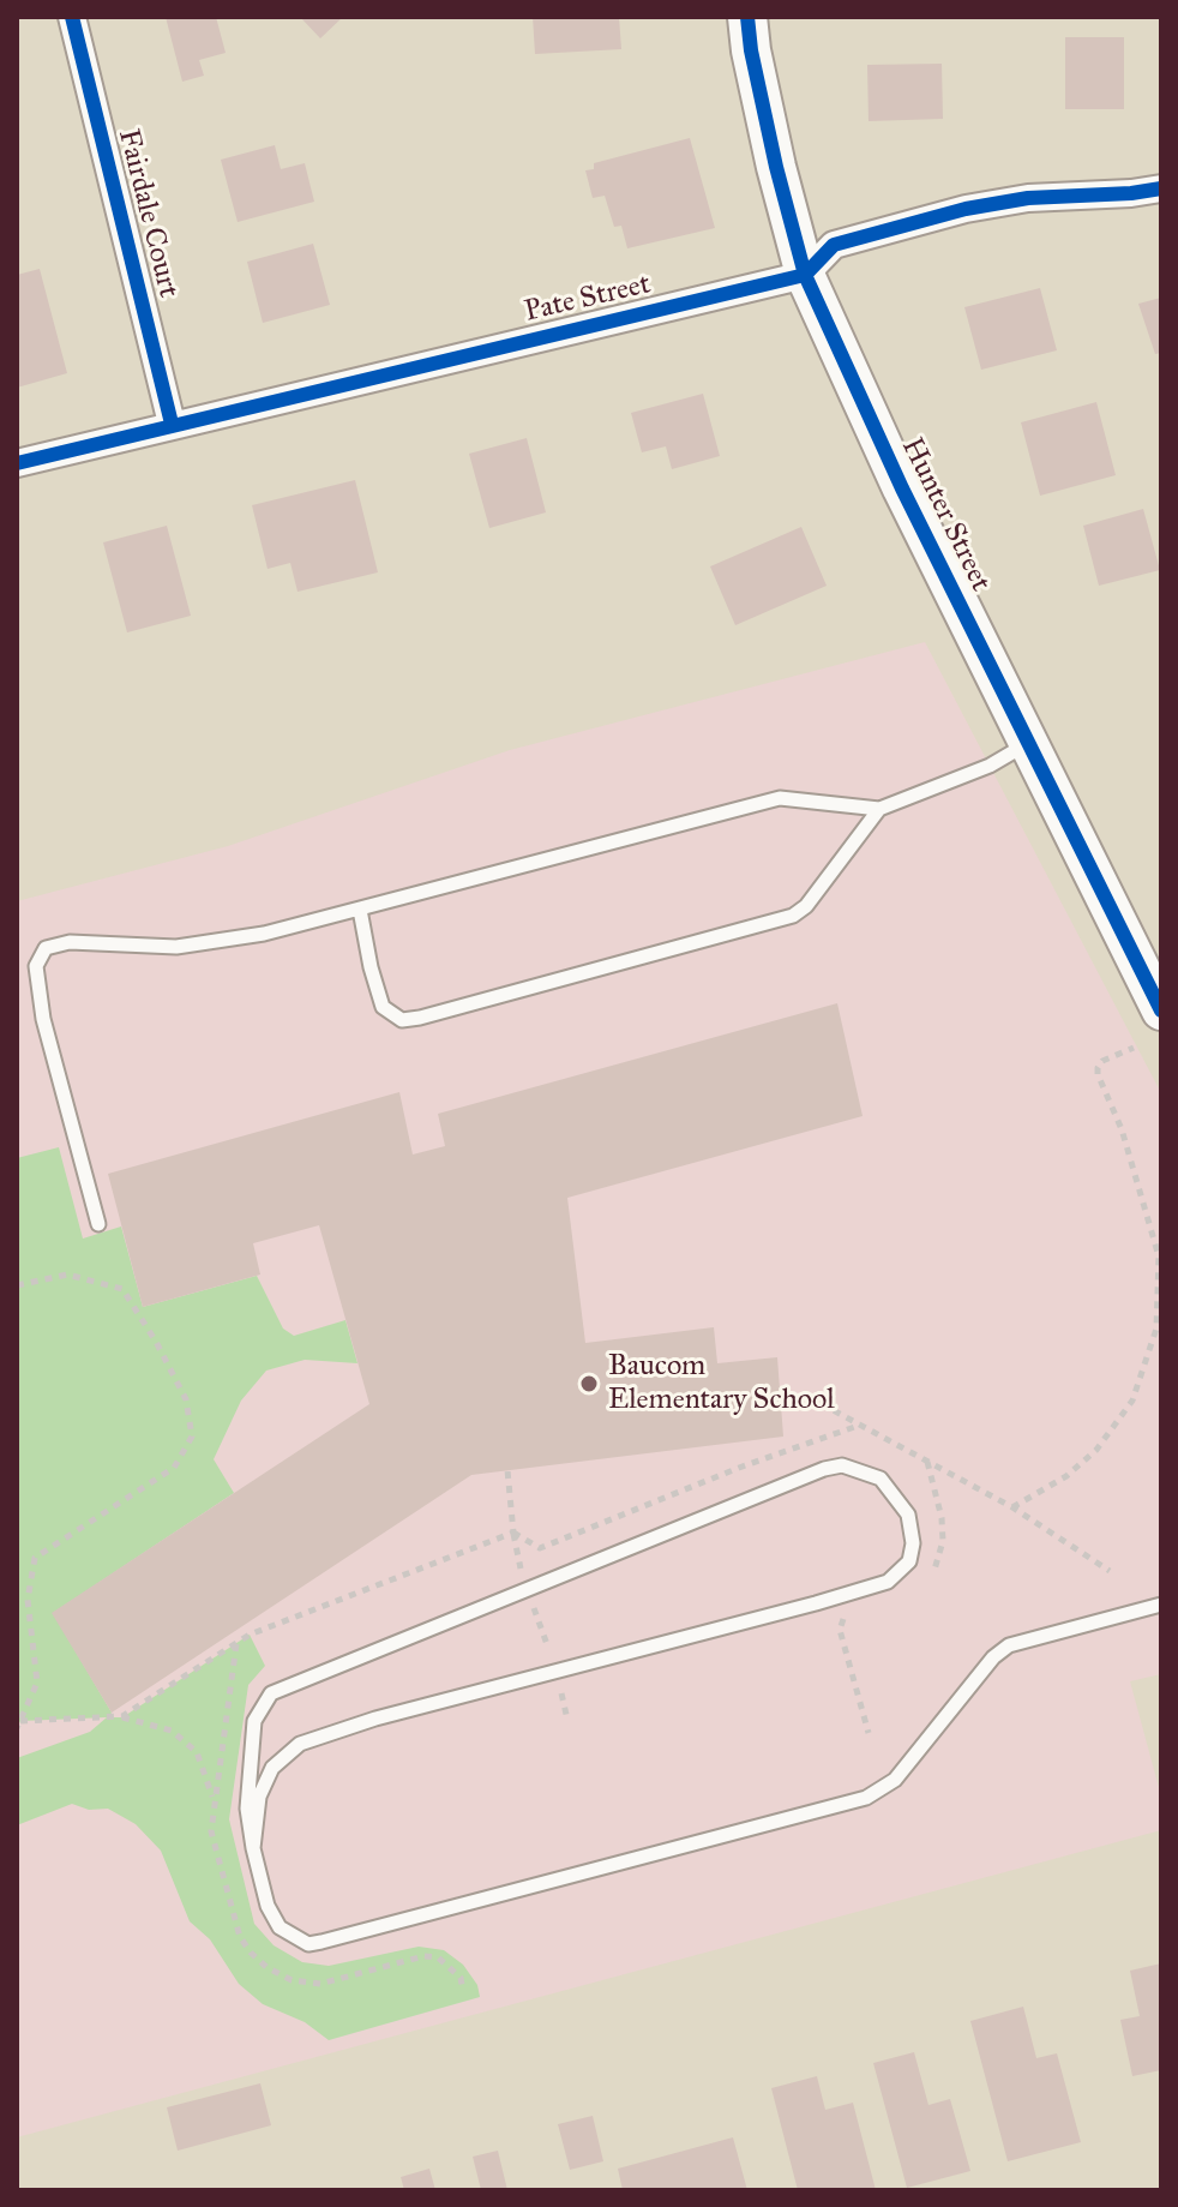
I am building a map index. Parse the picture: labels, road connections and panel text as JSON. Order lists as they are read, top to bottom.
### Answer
{
  "streets": {
    "street": ["Fairdale Court", "Pate Street", "Hunter Street"]
  },
  "crossings": [
    ["Fairdale Court", "Pate Street"],
    ["Pate Street", "Hunter Street"]
  ],
  "places": ["Baucom Elementary School"]
}
